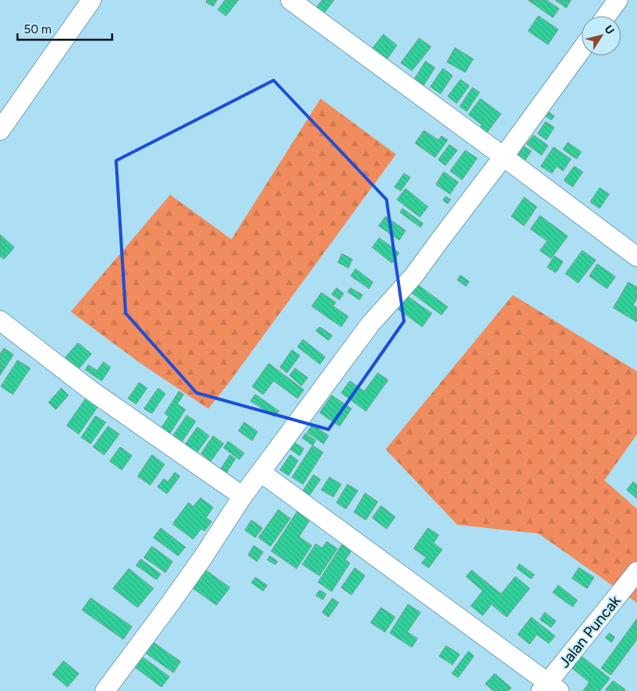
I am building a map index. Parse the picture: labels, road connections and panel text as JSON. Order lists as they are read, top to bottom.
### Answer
{
  "streets": {
    "street": ["Jalan Puncak"]
  },
  "scale_bar": "50 m",
  "north": "top right"
}
